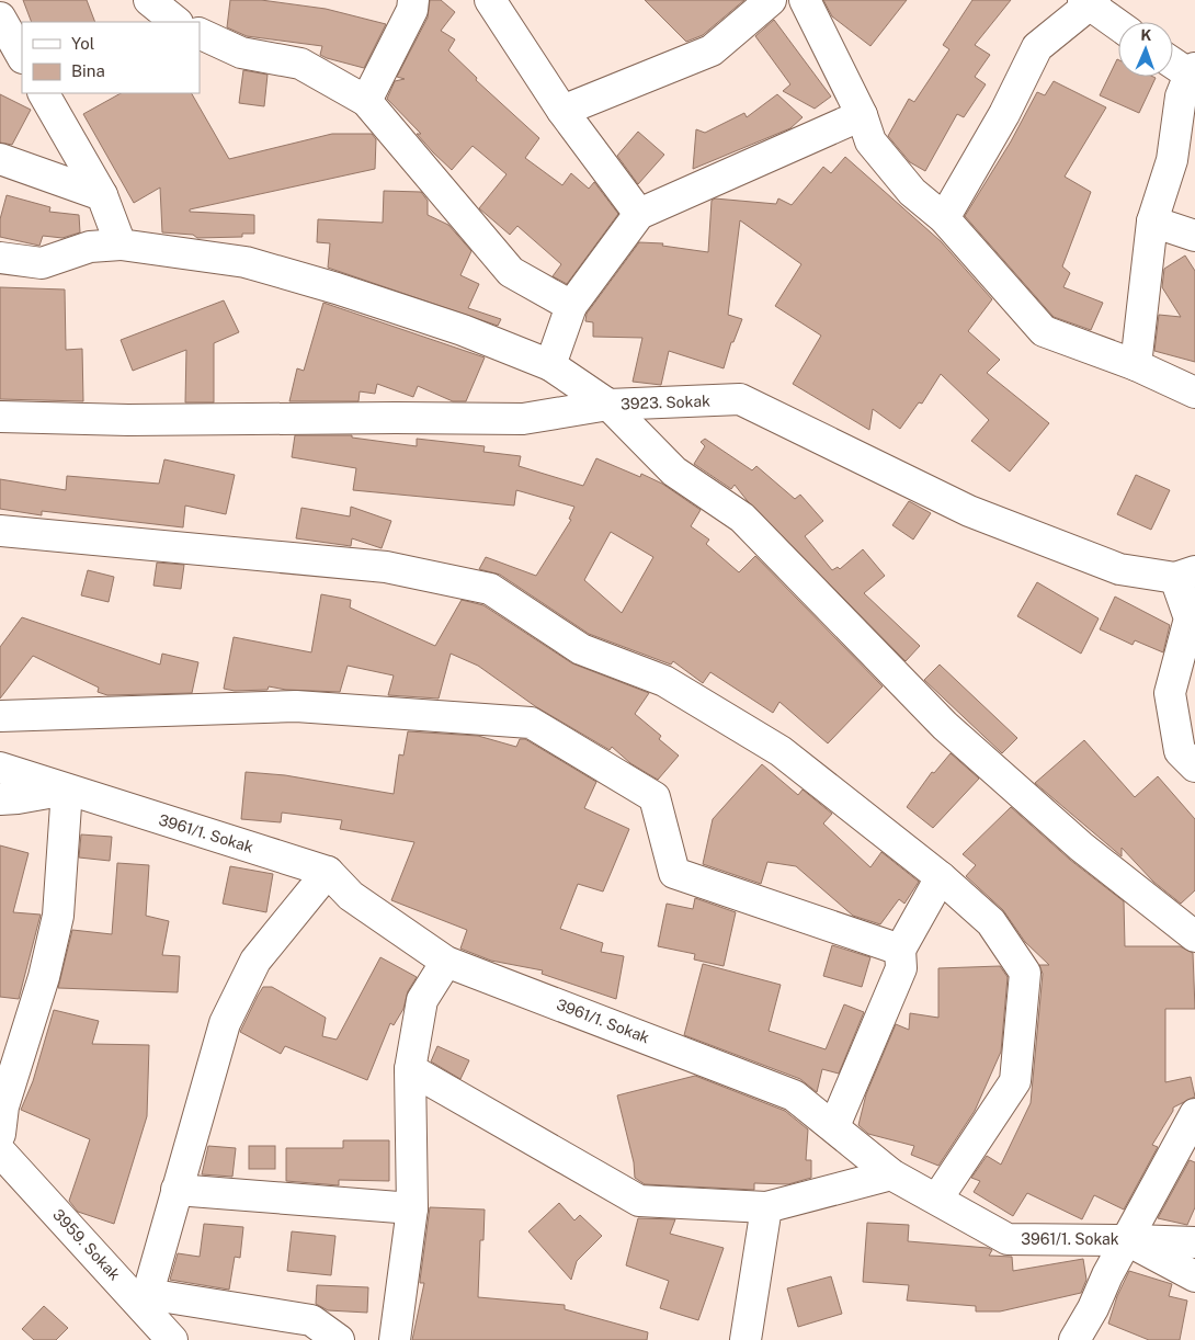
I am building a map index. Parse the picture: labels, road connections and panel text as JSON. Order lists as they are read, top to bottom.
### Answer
{
  "streets": {
    "street": ["3923. Sokak", "3961/1. Sokak", "3959. Sokak"]
  },
  "legend": ["Yol", "Bina"],
  "north": "top"
}
